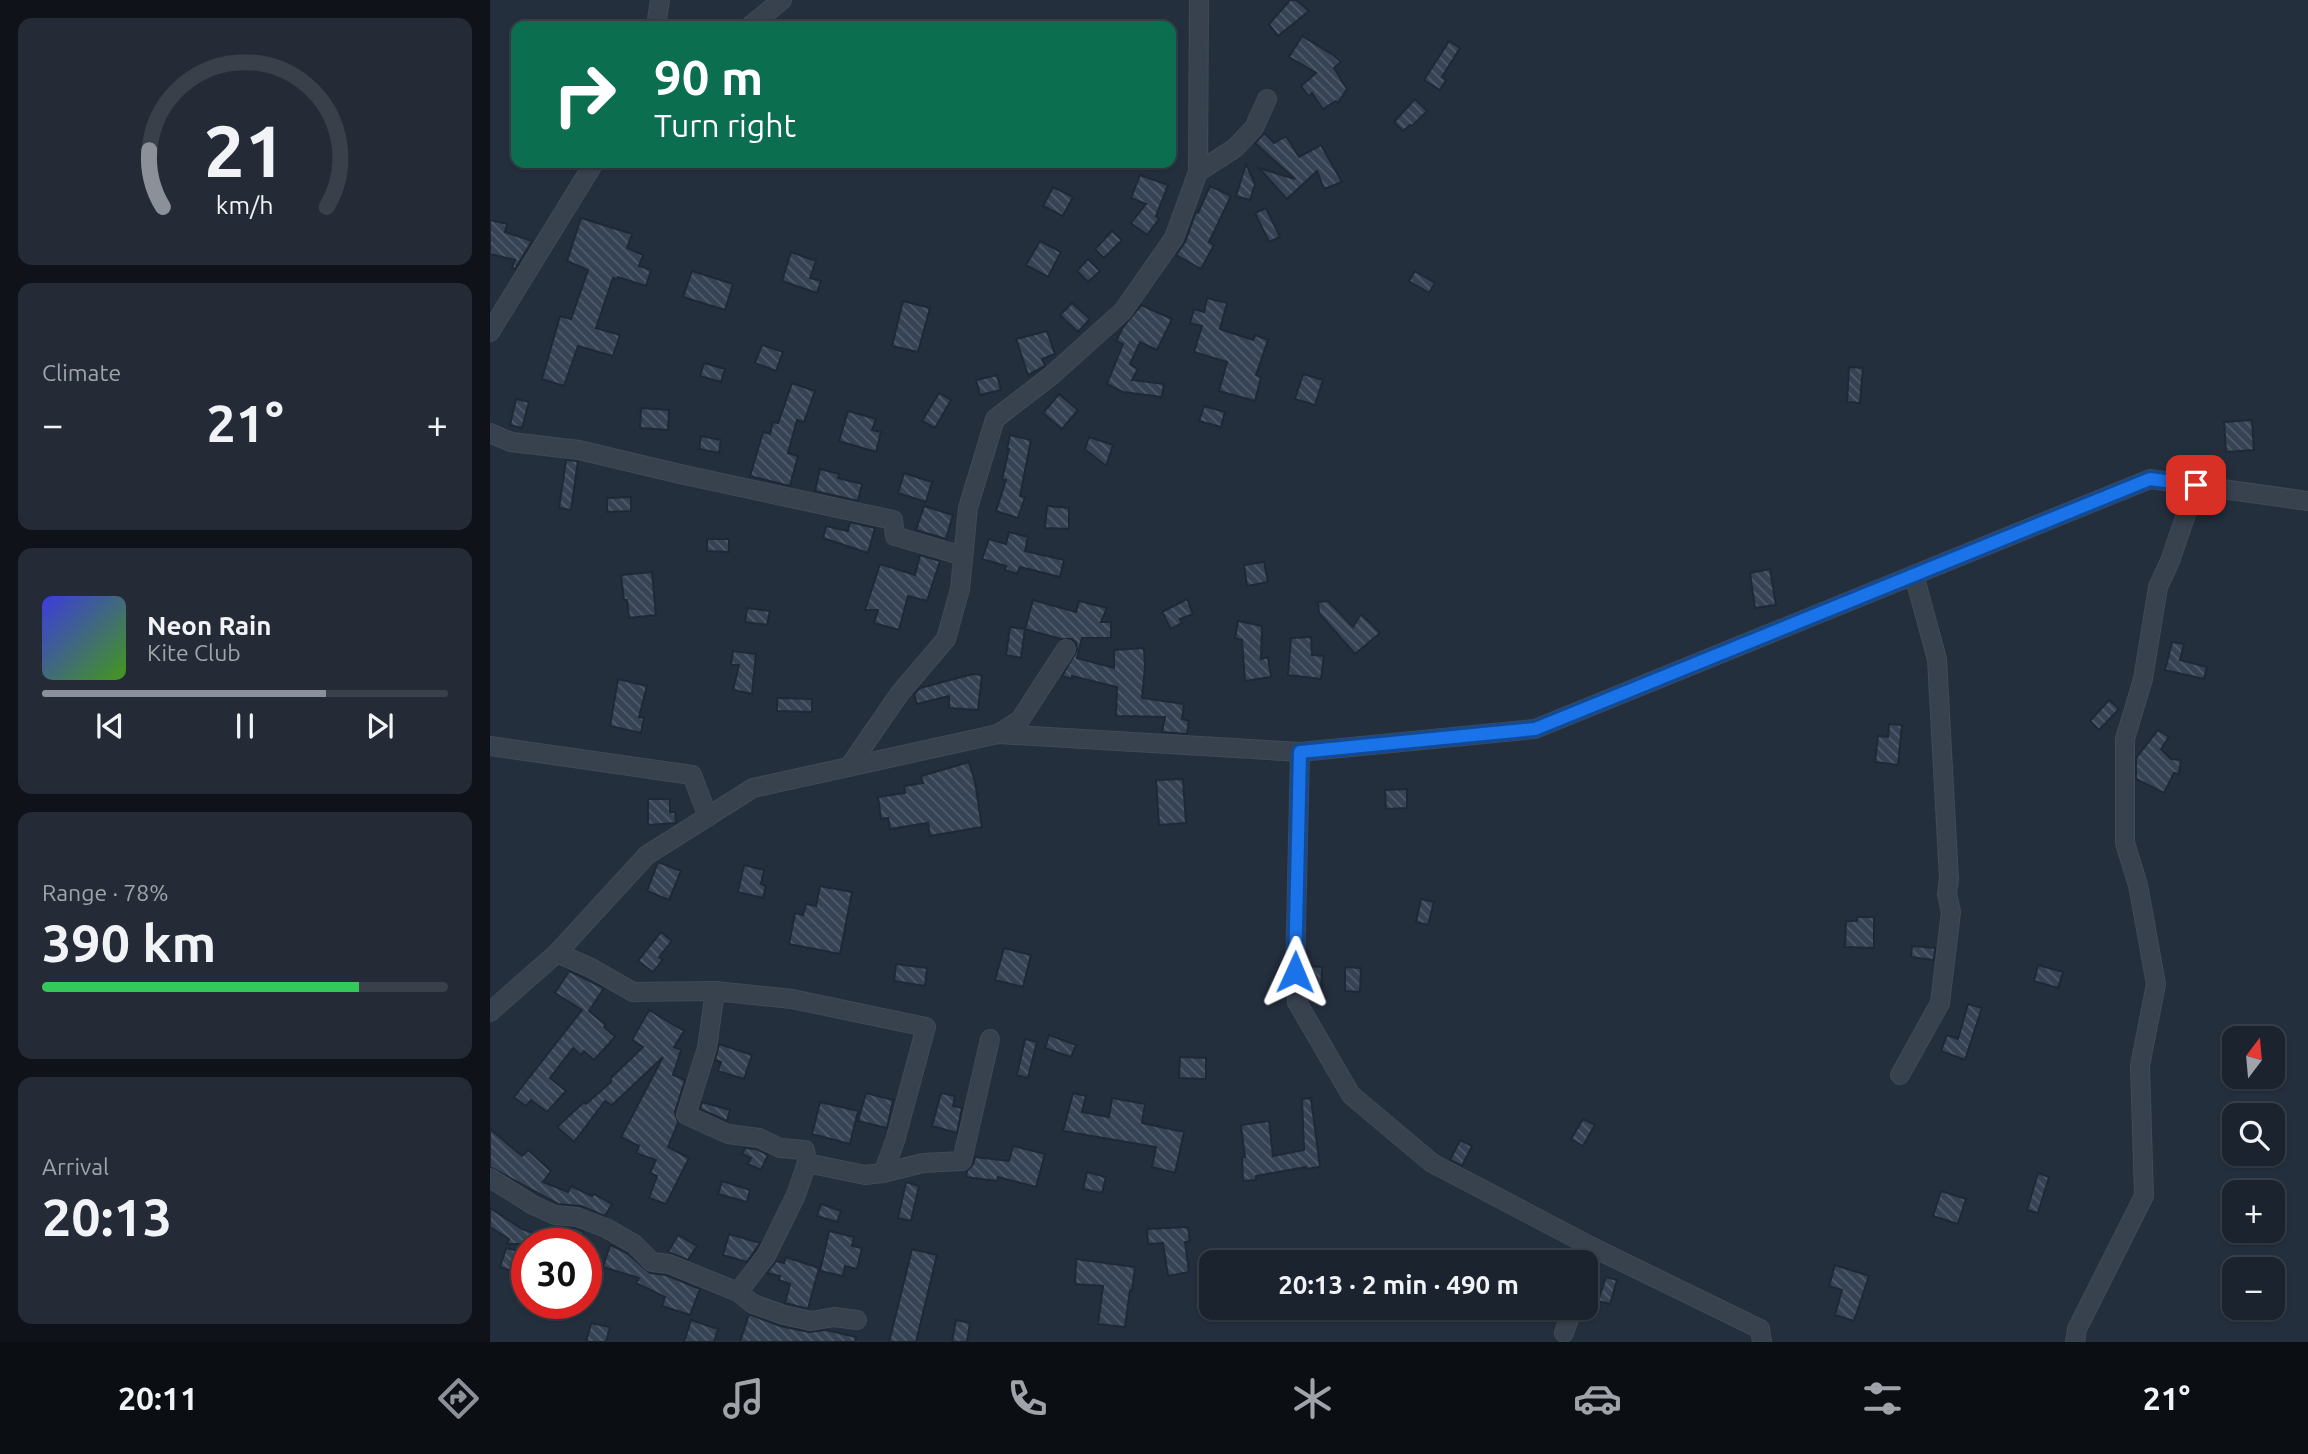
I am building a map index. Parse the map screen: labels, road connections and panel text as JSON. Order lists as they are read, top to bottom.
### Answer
{
  "north": "top",
  "page": {
    "turn": ["90 m", "Turn right"],
    "tile": [
      "Climate",
      ["Range · 78%", "390 km"],
      ["Arrival", "20:13"]
    ],
    "heat": ["−", "21°", "+"],
    "song": ["Neon Rain", "Kite Club"],
    "map_buttons": ["+", "−"],
    "limit": "30",
    "trip": "20:13 · 2 min · 490 m",
    "tabs": ["20:11", "21°"],
    "gauge": ["21", "km/h"]
  }
}
